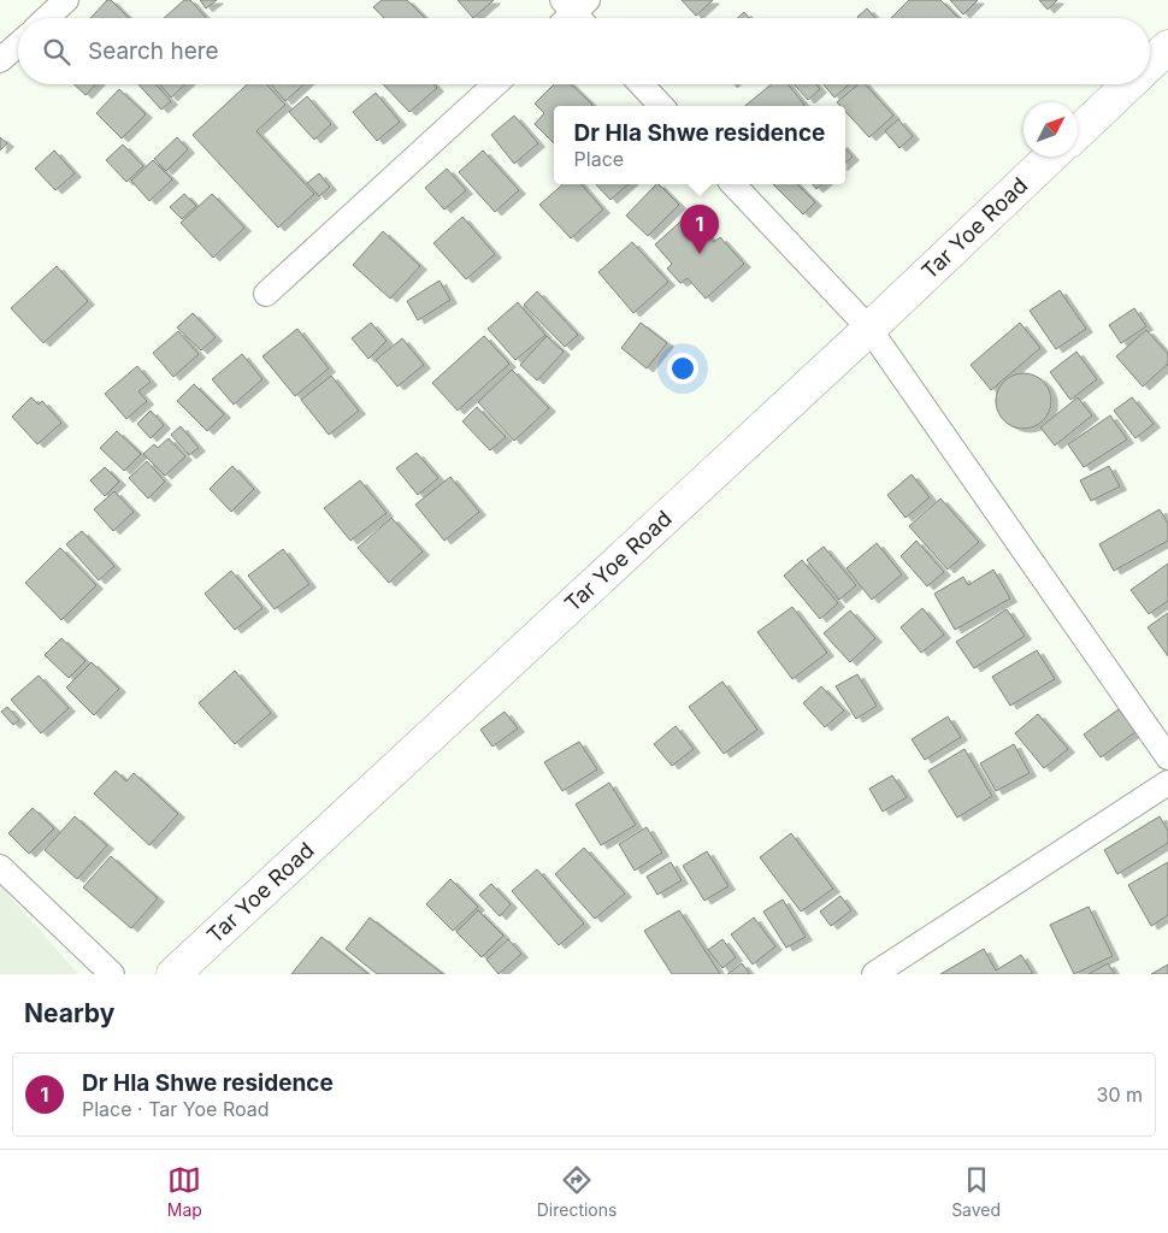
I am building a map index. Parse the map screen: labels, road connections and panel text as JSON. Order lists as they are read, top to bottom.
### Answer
{
  "streets": {
    "main road": ["Tar Yoe Road"]
  },
  "north": "top right",
  "page": {
    "search": "Search here",
    "popup": ["Dr Hla Shwe residence", "Place"],
    "pins": "1",
    "heading": "Nearby",
    "list": [
      {
        "mark": "1",
        "name": "Dr Hla Shwe residence",
        "note": "Place · Tar Yoe Road",
        "value": "30 m"
      }
    ],
    "nav": ["Map", "Directions", "Saved"]
  }
}
